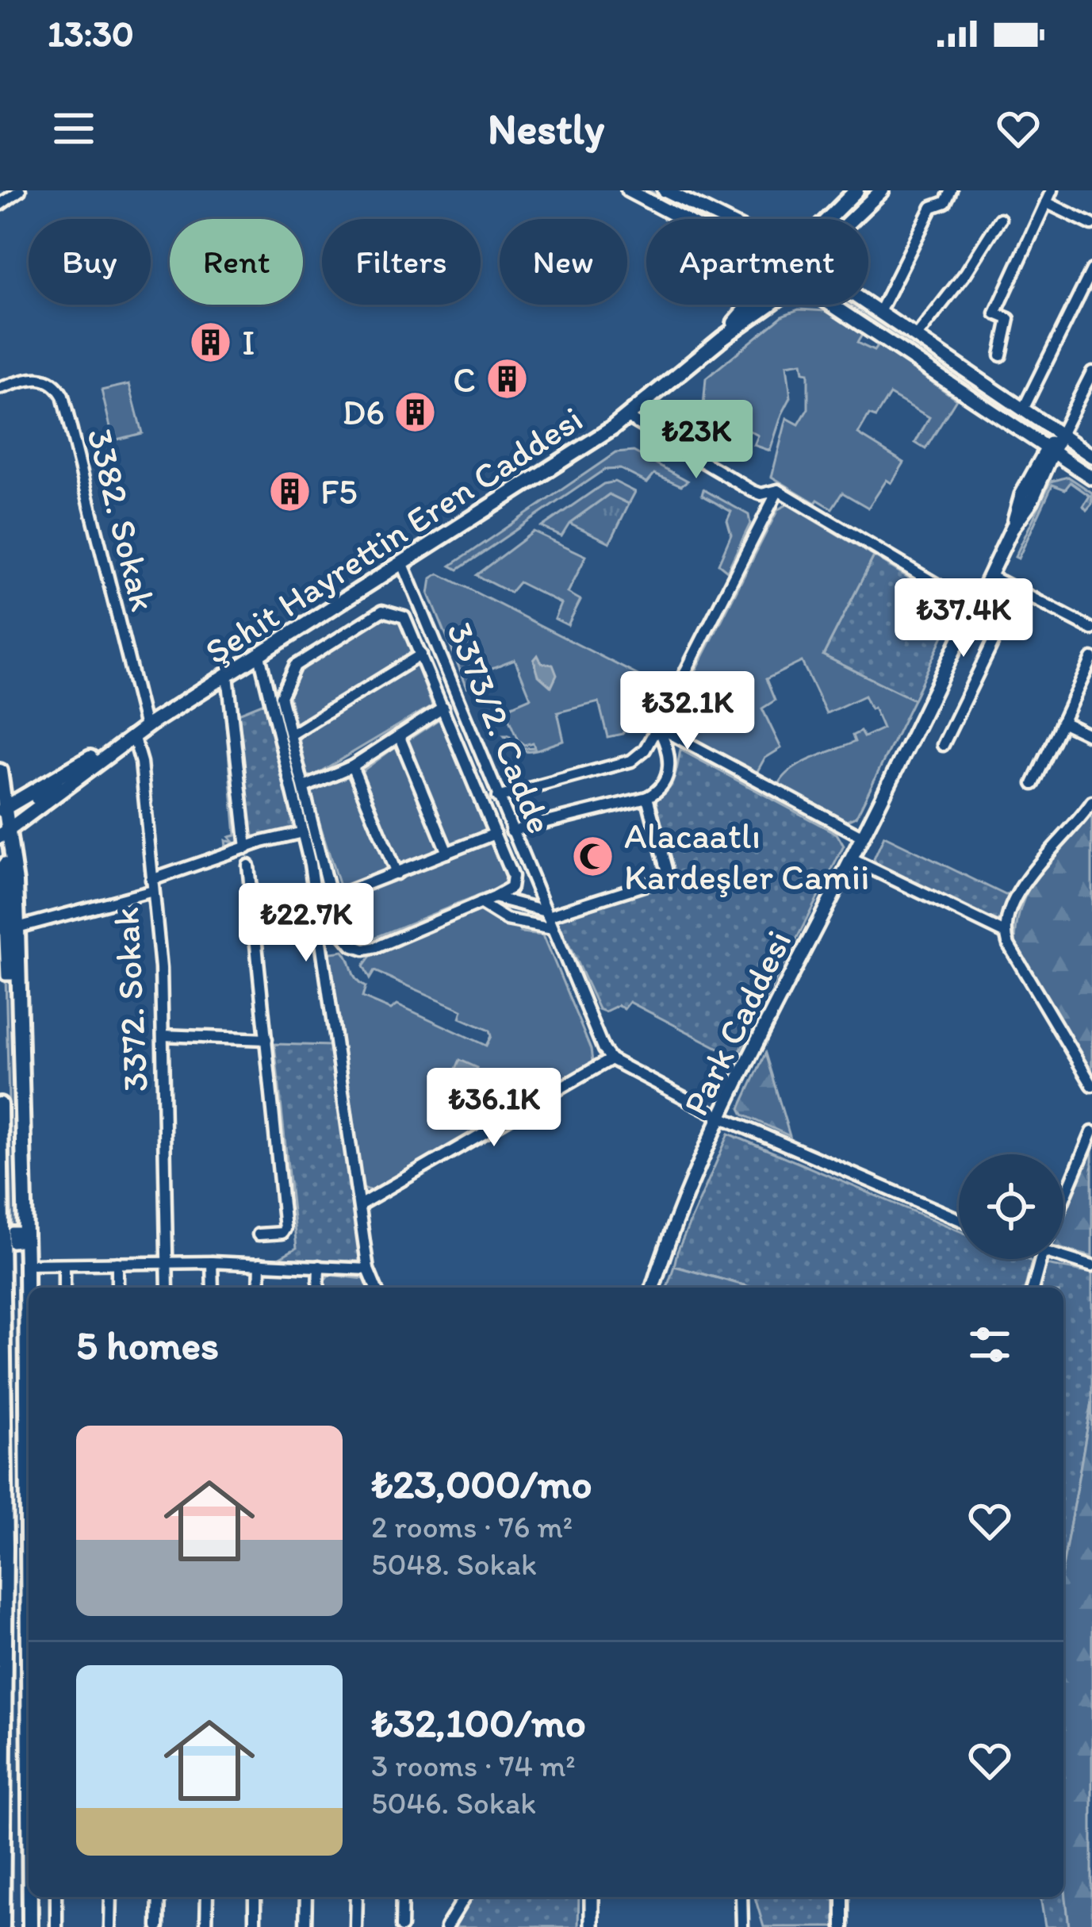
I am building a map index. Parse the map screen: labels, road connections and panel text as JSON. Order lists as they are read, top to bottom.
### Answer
{
  "streets": {
    "main road": ["Şehit Hayrettin Eren Caddesi"],
    "street": [
      "3382. Sokak",
      "3373/2. Cadde",
      "3372. Sokak",
      "Park Caddesi"
    ]
  },
  "crossings": [
    ["3382. Sokak", "Şehit Hayrettin Eren Caddesi"],
    ["3382. Sokak", "3372. Sokak"],
    ["Şehit Hayrettin Eren Caddesi", "3373/2. Cadde"],
    ["Şehit Hayrettin Eren Caddesi", "3372. Sokak"]
  ],
  "places": {
    "building": [
      "I",
      "C",
      "D6",
      "F5"
    ],
    "mosque": ["Alacaatlı Kardeşler Camii"]
  },
  "page": {
    "status": "13:30",
    "header": "Nestly",
    "chip": [
      "Buy",
      "Rent",
      "Filters",
      "New",
      "Apartment"
    ],
    "price": [
      "₺23K",
      "₺37.4K",
      "₺32.1K",
      "₺22.7K",
      "₺36.1K"
    ],
    "heading": "5 homes",
    "list": [
      {
        "name": "₺23,000/mo",
        "note": "2 rooms · 76 m² · 5048. Sokak"
      },
      {
        "name": "₺32,100/mo",
        "note": "3 rooms · 74 m² · 5046. Sokak"
      }
    ]
  }
}
